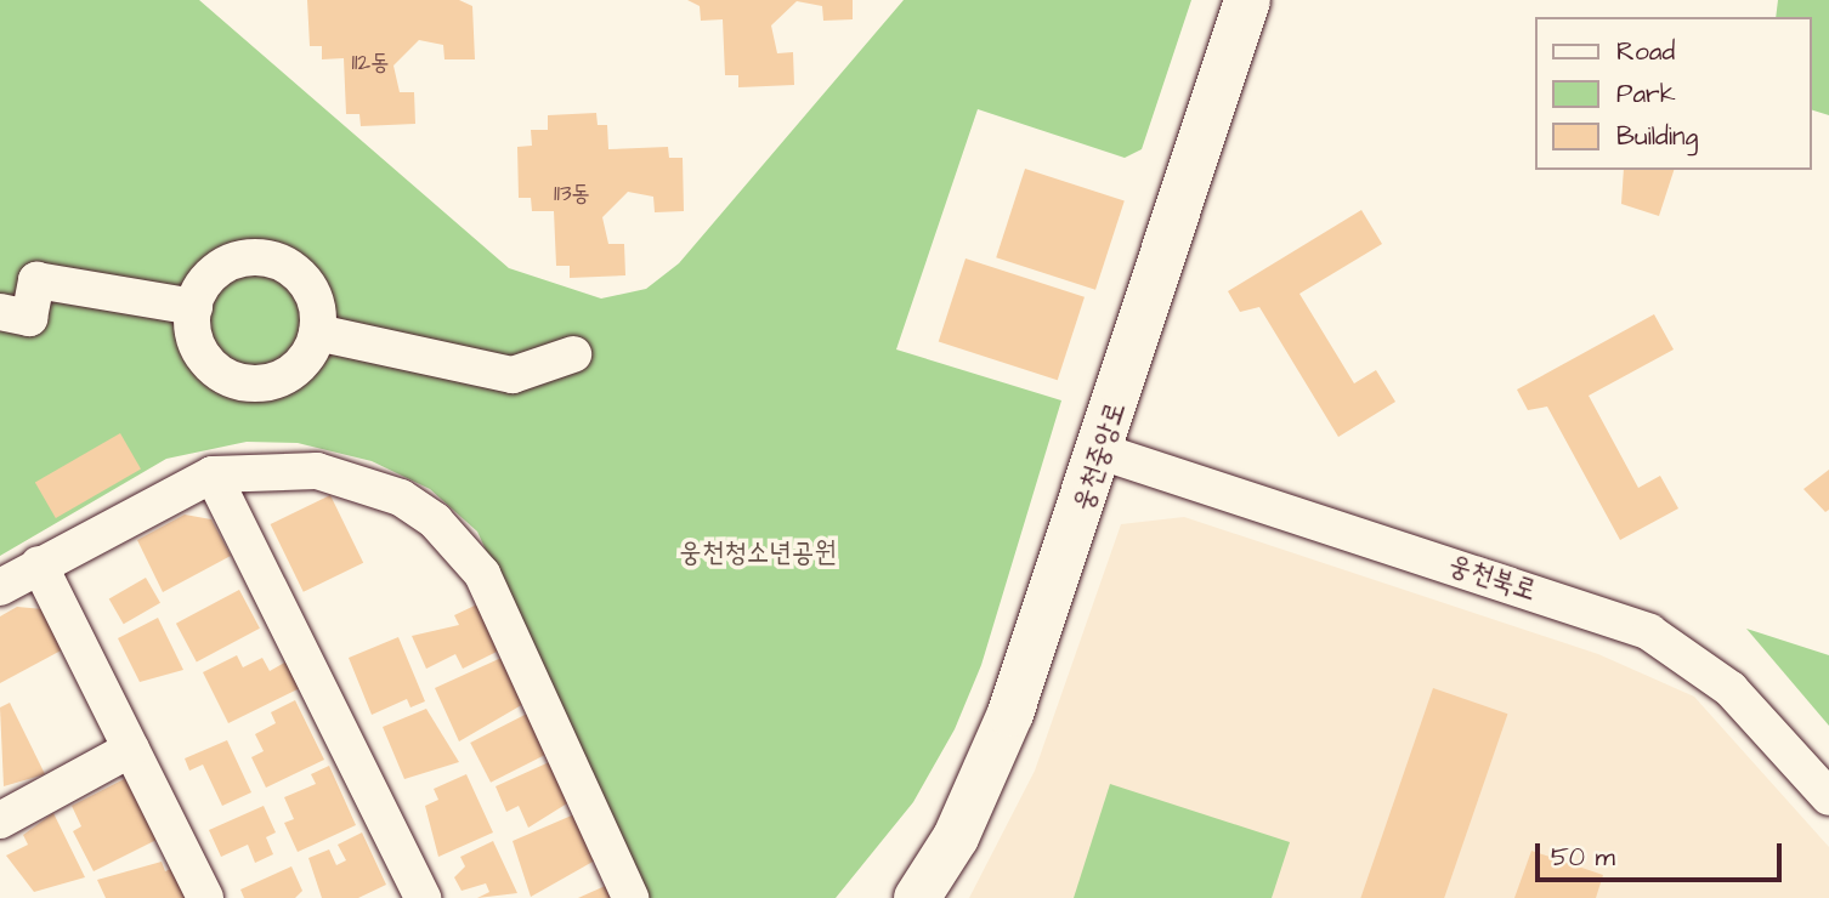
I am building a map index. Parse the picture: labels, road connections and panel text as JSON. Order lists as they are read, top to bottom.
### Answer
{
  "streets": {
    "street": ["웅천중앙로", "웅천북로"]
  },
  "crossings": [
    ["웅천중앙로", "웅천북로"]
  ],
  "parks": ["웅천청소년공원"],
  "house_numbers": ["112동", "113동"],
  "legend": ["Road", "Park", "Building"],
  "scale_bar": "50 m"
}
